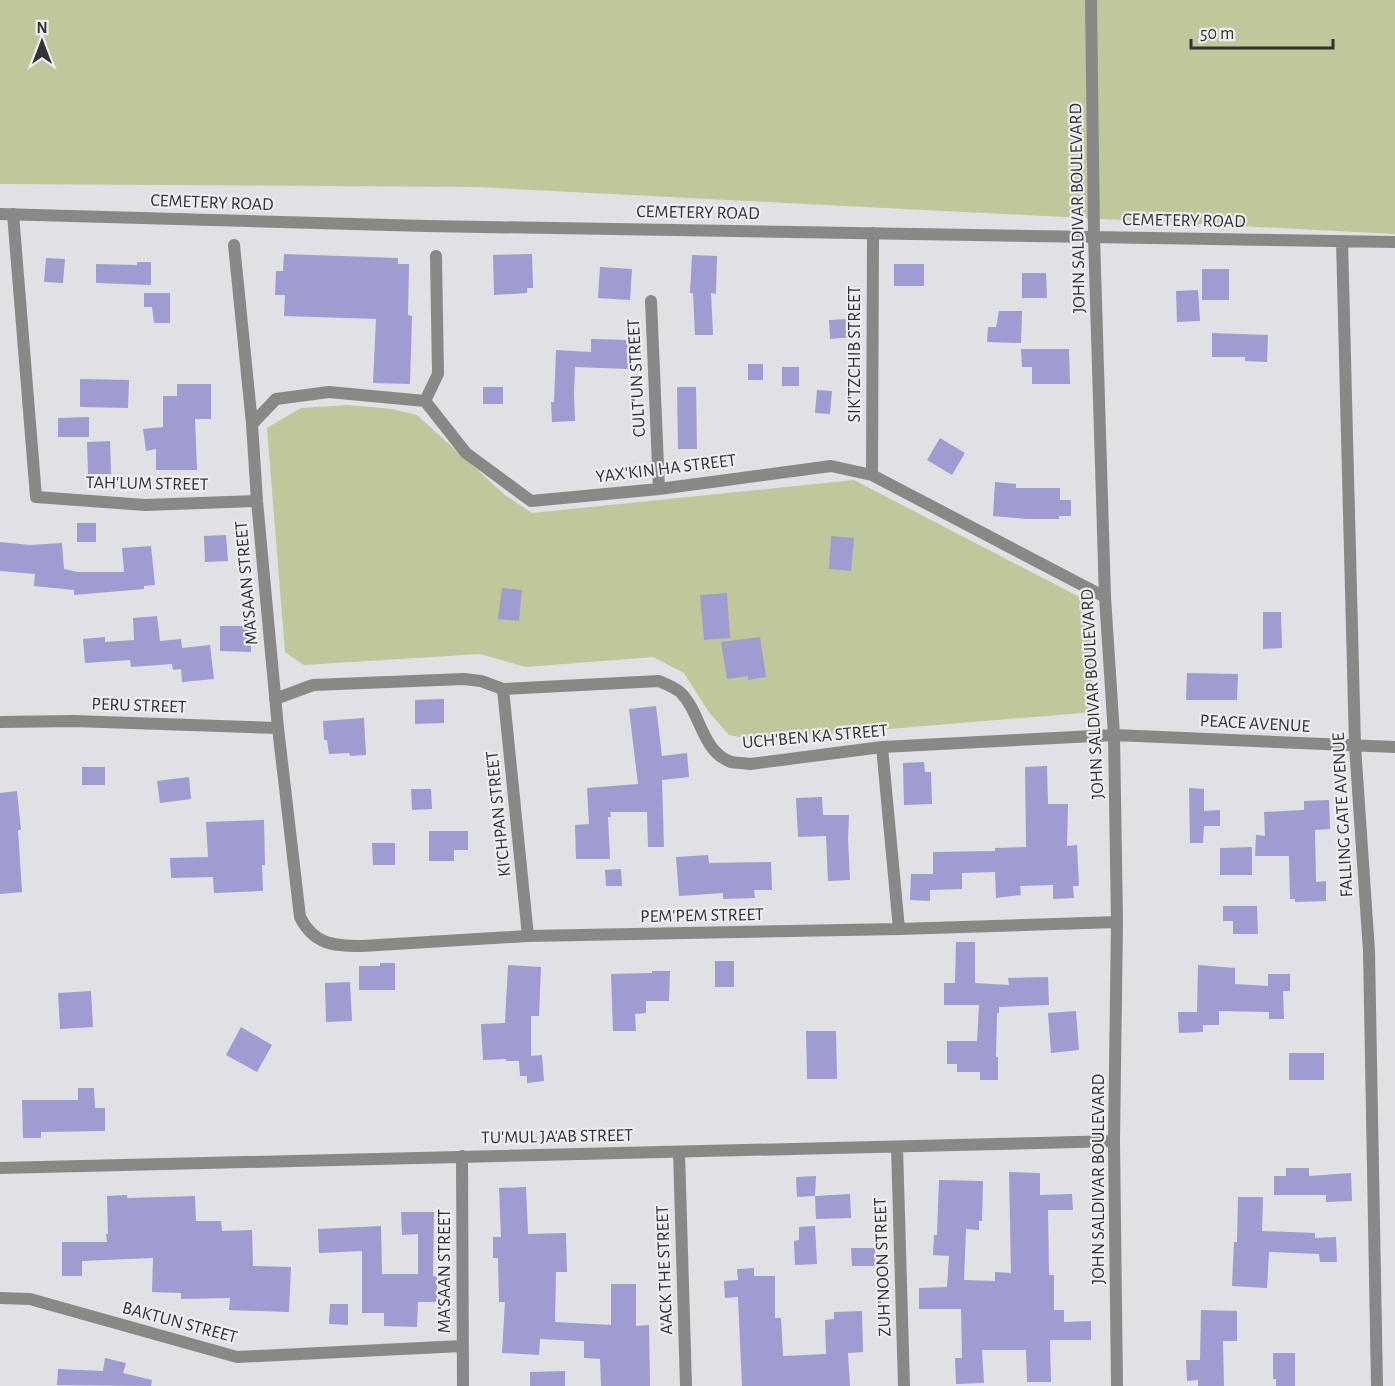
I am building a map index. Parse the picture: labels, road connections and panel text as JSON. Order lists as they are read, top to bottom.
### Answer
{
  "streets": {
    "street": [
      "CEMETERY ROAD",
      "JOHN SALDIVAR BOULEVARD",
      "SIK'TZCHIB STREET",
      "CULT'UN STREET",
      "YAX'KIN HA STREET",
      "TAH'LUM STREET",
      "MA'SAAN STREET",
      "PERU STREET",
      "PEACE AVENUE",
      "UCH'BEN KA STREET",
      "KI'CHPAN STREET",
      "FALLING GATE AVENUE",
      "PEM'PEM STREET",
      "TU'MUL JA'AB STREET",
      "ZUH'NOON STREET",
      "A'ACK THE STREET",
      "BAKTUN STREET"
    ]
  },
  "crossings": [
    ["CEMETERY ROAD", "JOHN SALDIVAR BOULEVARD"],
    ["CEMETERY ROAD", "SIK'TZCHIB STREET"],
    ["CEMETERY ROAD", "TAH'LUM STREET"],
    ["CEMETERY ROAD", "FALLING GATE AVENUE"],
    ["JOHN SALDIVAR BOULEVARD", "YAX'KIN HA STREET"],
    ["JOHN SALDIVAR BOULEVARD", "PEACE AVENUE"],
    ["JOHN SALDIVAR BOULEVARD", "UCH'BEN KA STREET"],
    ["JOHN SALDIVAR BOULEVARD", "PEM'PEM STREET"],
    ["JOHN SALDIVAR BOULEVARD", "TU'MUL JA'AB STREET"],
    ["SIK'TZCHIB STREET", "YAX'KIN HA STREET"],
    ["CULT'UN STREET", "YAX'KIN HA STREET"],
    ["TAH'LUM STREET", "MA'SAAN STREET"],
    ["MA'SAAN STREET", "PERU STREET"],
    ["MA'SAAN STREET", "UCH'BEN KA STREET"],
    ["MA'SAAN STREET", "PEM'PEM STREET"],
    ["MA'SAAN STREET", "TU'MUL JA'AB STREET"],
    ["MA'SAAN STREET", "BAKTUN STREET"],
    ["PEACE AVENUE", "UCH'BEN KA STREET"],
    ["PEACE AVENUE", "FALLING GATE AVENUE"],
    ["UCH'BEN KA STREET", "KI'CHPAN STREET"],
    ["KI'CHPAN STREET", "PEM'PEM STREET"],
    ["TU'MUL JA'AB STREET", "ZUH'NOON STREET"],
    ["TU'MUL JA'AB STREET", "A'ACK THE STREET"]
  ],
  "scale_bar": "50 m",
  "north": "top"
}
